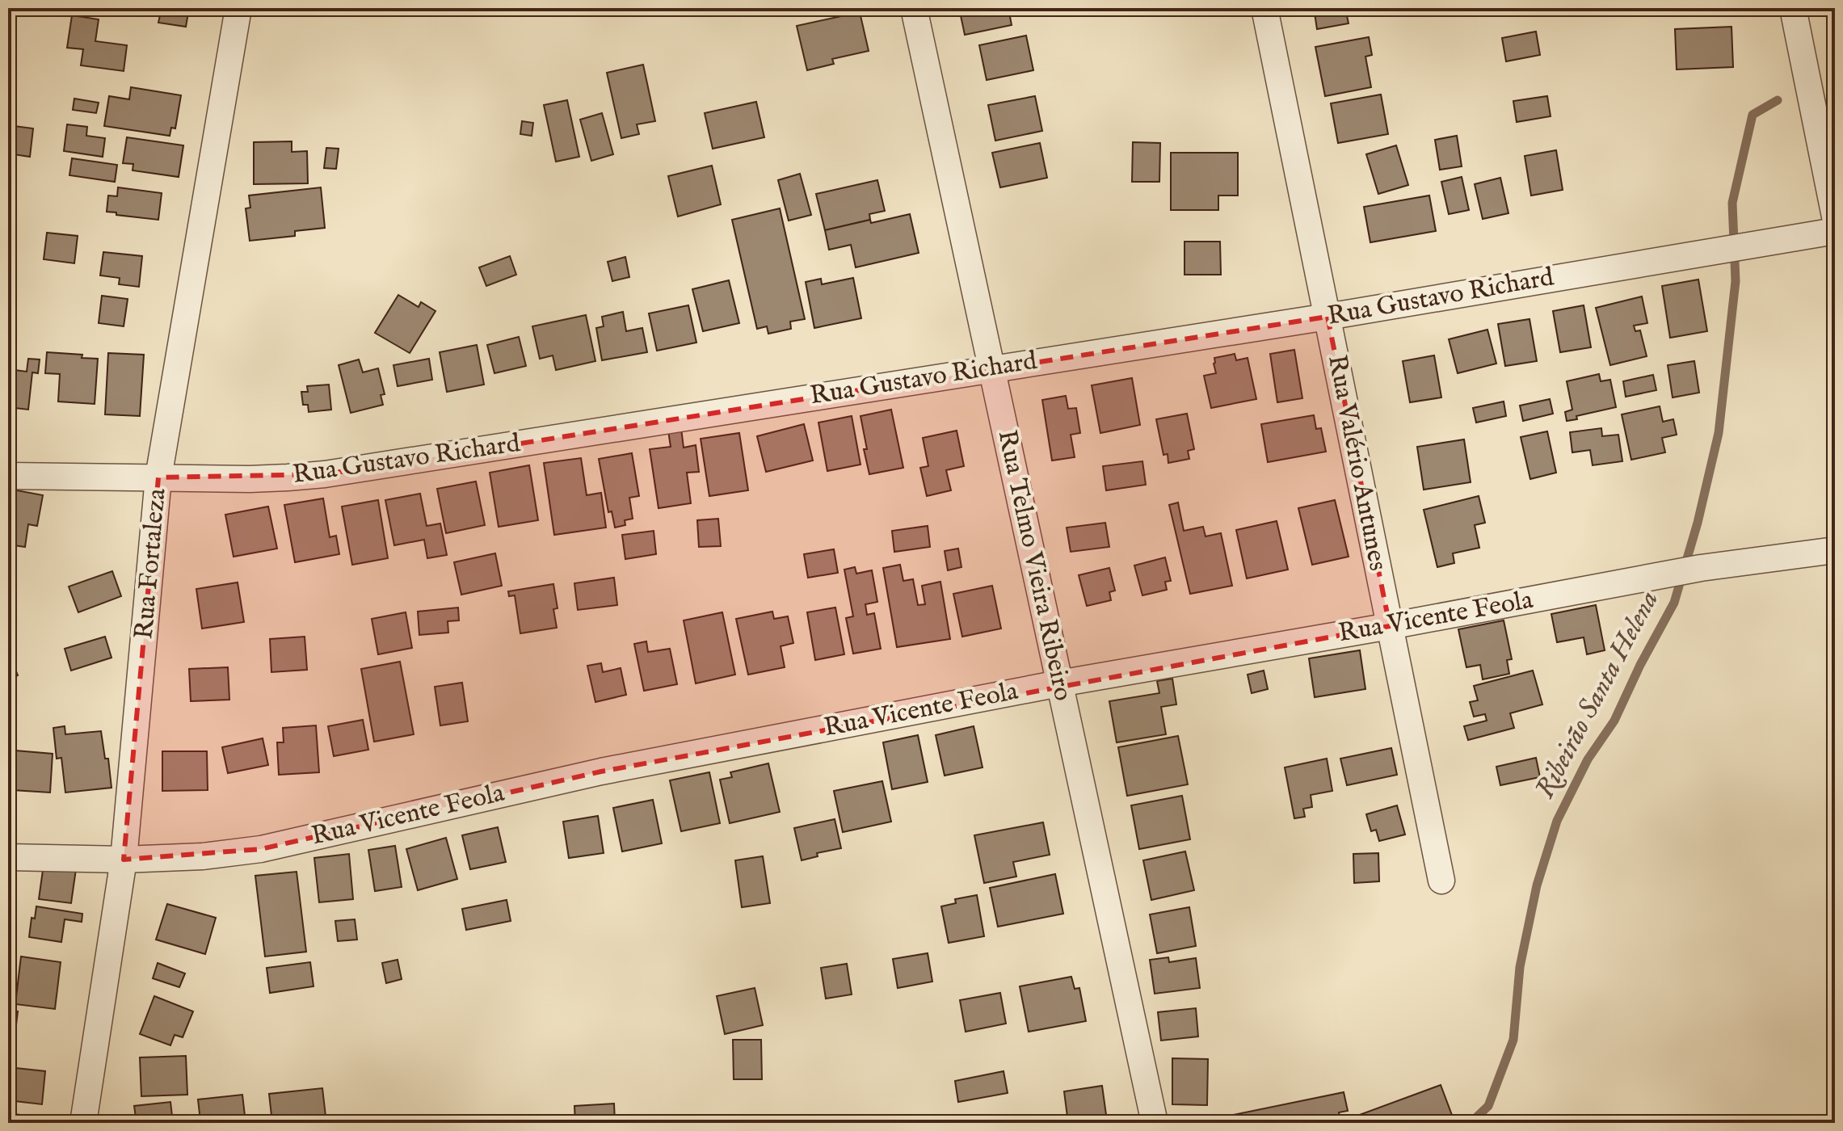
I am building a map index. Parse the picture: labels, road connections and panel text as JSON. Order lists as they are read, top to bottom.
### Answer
{
  "streets": {
    "street": [
      "Rua Gustavo Richard",
      "Rua Valério Antunes",
      "Rua Fortaleza",
      "Rua Telmo Vieira Ribeiro",
      "Rua Vicente Feola"
    ]
  },
  "crossings": [
    ["Rua Gustavo Richard", "Rua Valério Antunes"],
    ["Rua Gustavo Richard", "Rua Fortaleza"],
    ["Rua Gustavo Richard", "Rua Telmo Vieira Ribeiro"],
    ["Rua Valério Antunes", "Rua Vicente Feola"],
    ["Rua Fortaleza", "Rua Vicente Feola"],
    ["Rua Telmo Vieira Ribeiro", "Rua Vicente Feola"]
  ],
  "water": ["Ribeirão Santa Helena"]
}
